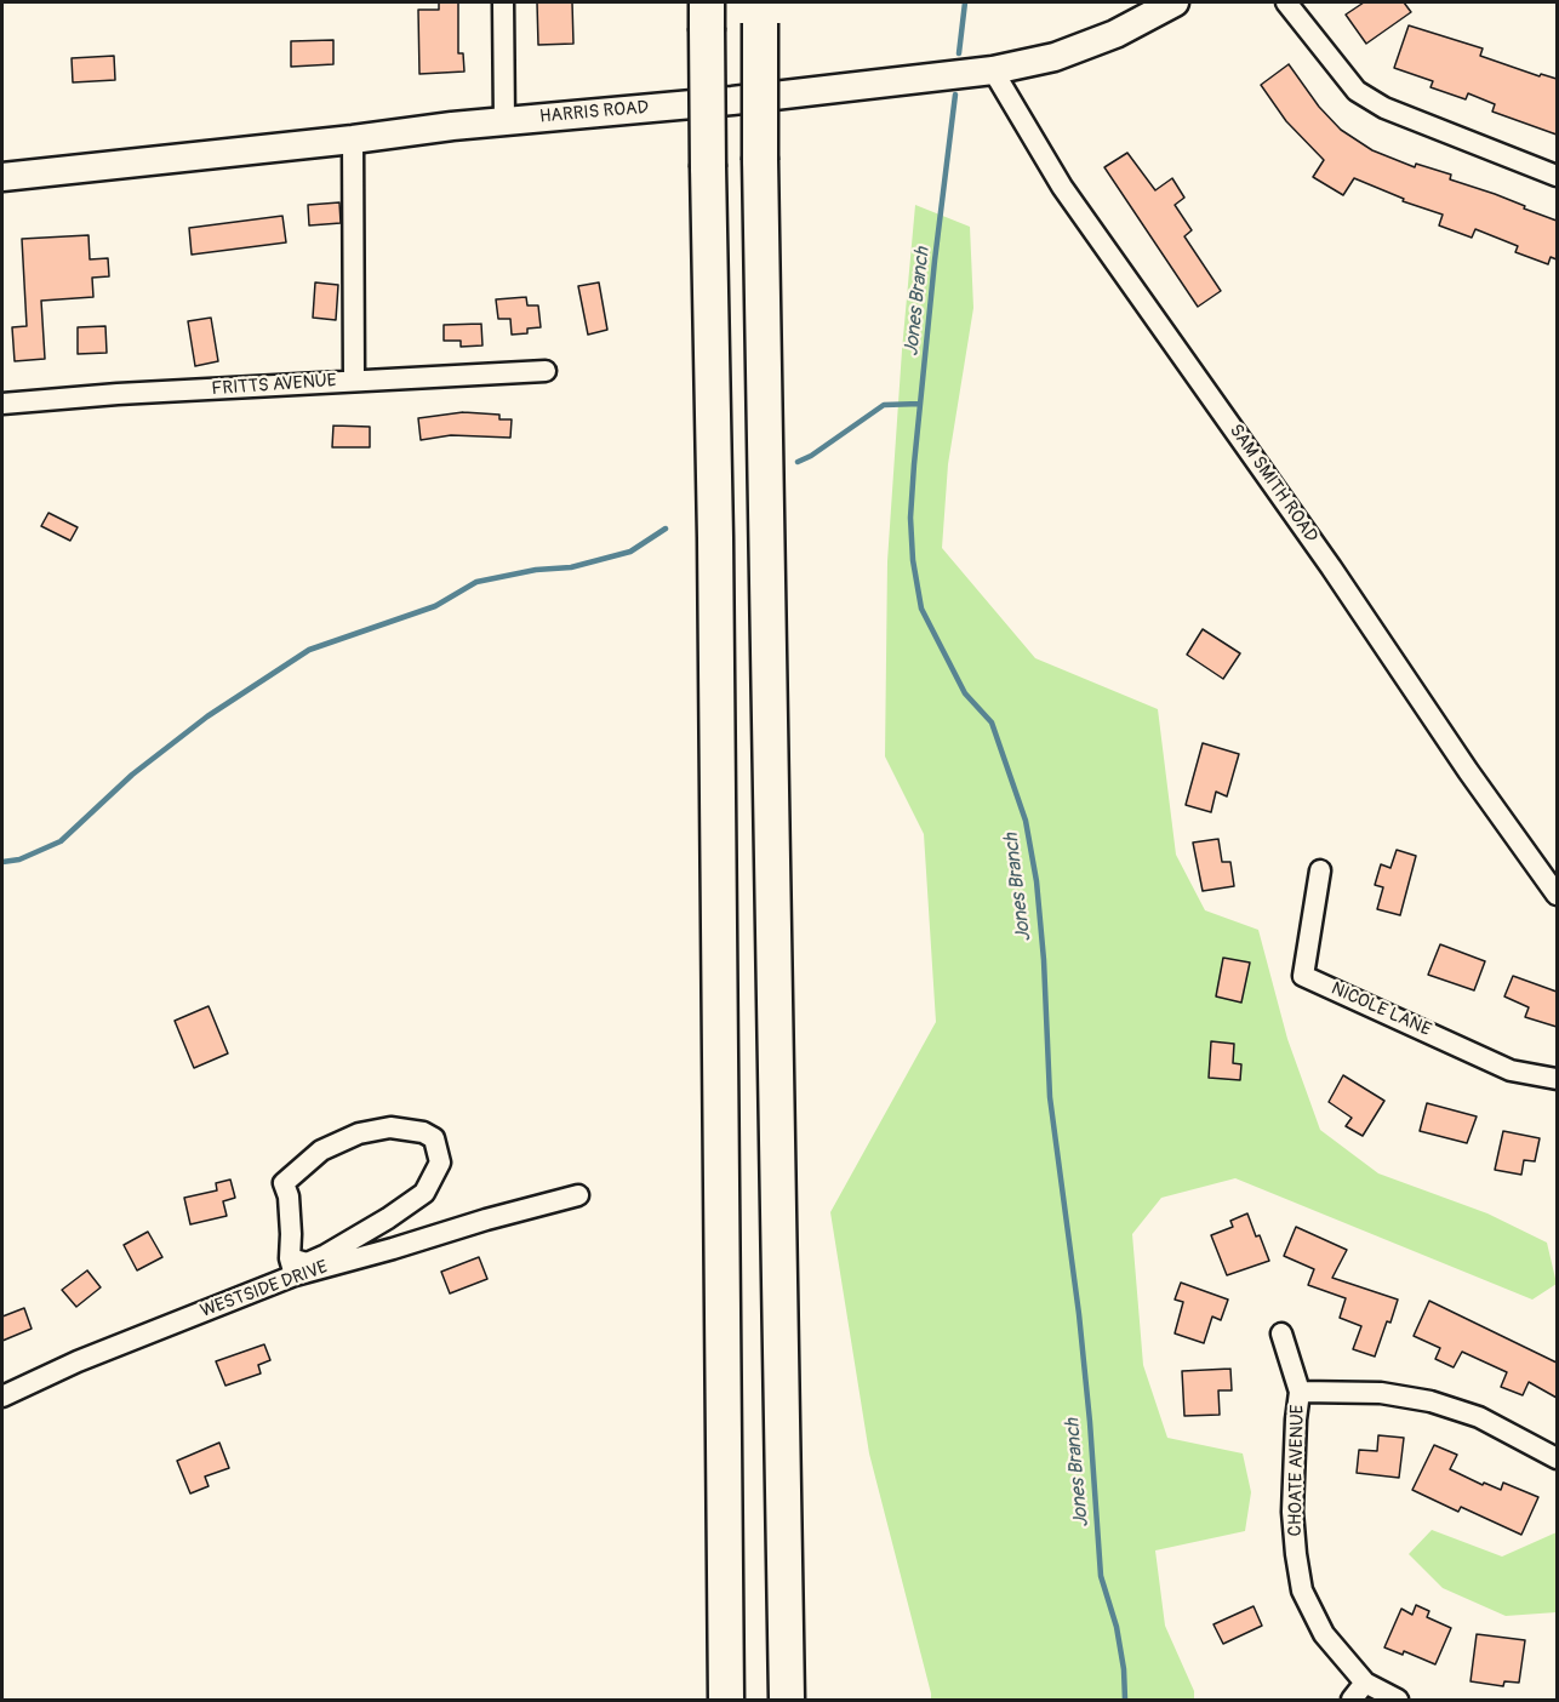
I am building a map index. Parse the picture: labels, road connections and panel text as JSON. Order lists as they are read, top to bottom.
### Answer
{
  "streets": {
    "street": [
      "HARRIS ROAD",
      "FRITTS AVENUE",
      "SAM SMITH ROAD",
      "NICOLE LANE",
      "WESTSIDE DRIVE",
      "CHOATE AVENUE"
    ]
  },
  "crossings": [
    ["HARRIS ROAD", "SAM SMITH ROAD"]
  ],
  "water": ["Jones Branch"]
}
